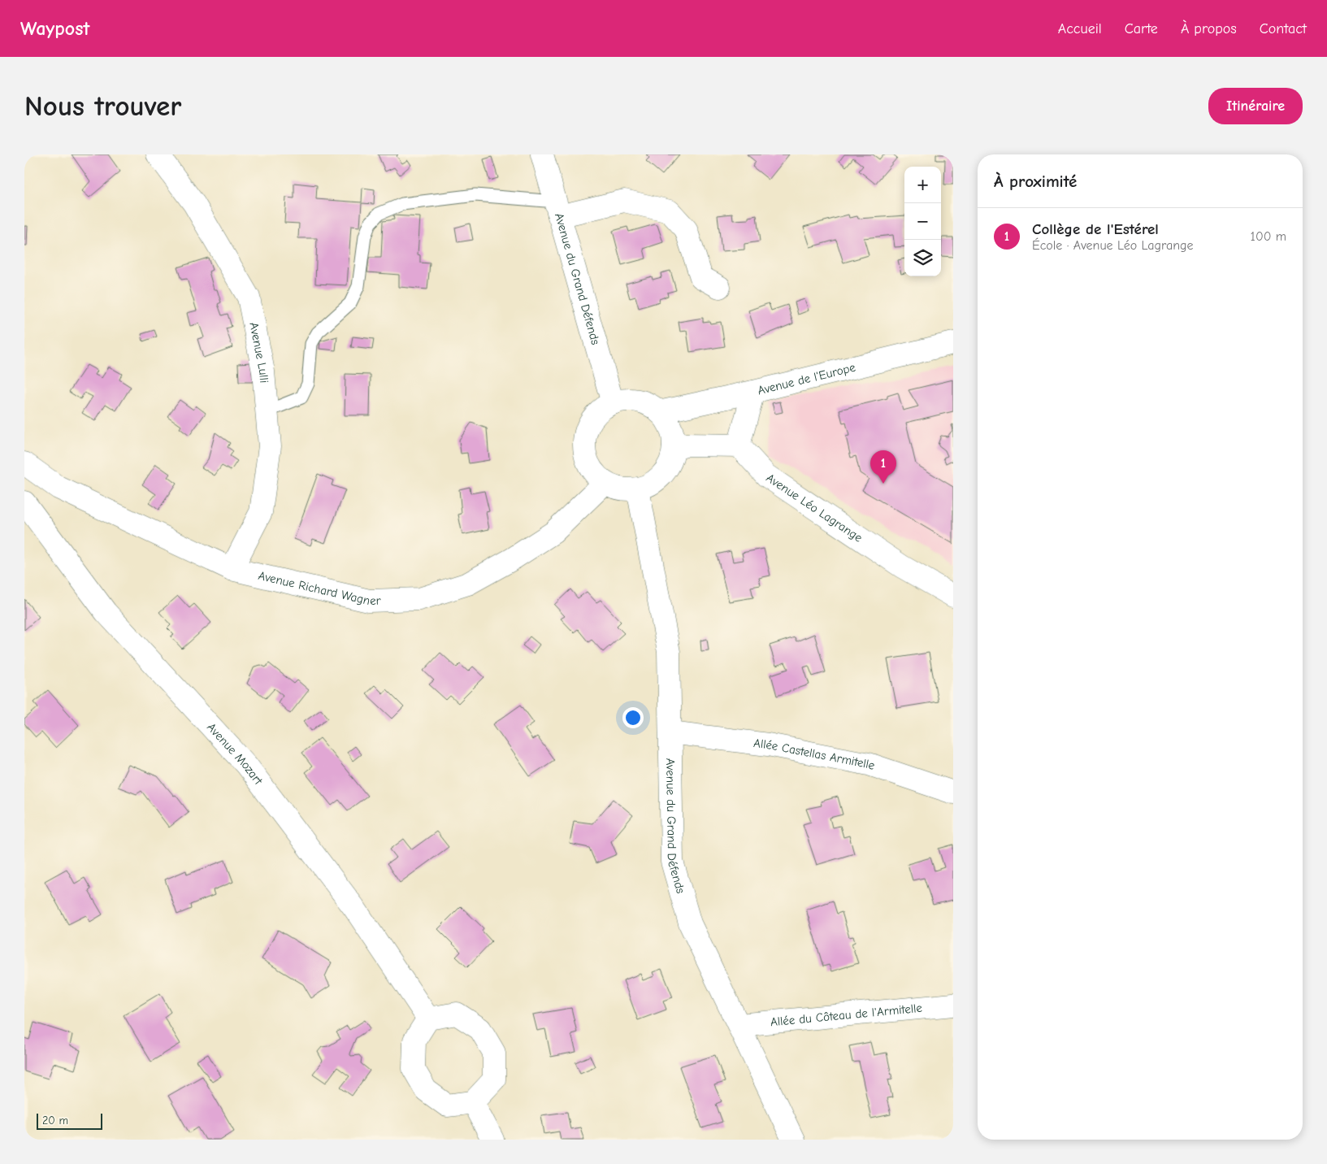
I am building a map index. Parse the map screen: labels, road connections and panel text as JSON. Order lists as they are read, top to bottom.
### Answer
{
  "streets": {
    "street": [
      "Avenue du Grand Défends",
      "Avenue Lulli",
      "Avenue de l'Europe",
      "Avenue Léo Lagrange",
      "Avenue Richard Wagner",
      "Avenue Mozart",
      "Allée Castellas Armitelle",
      "Allée du Côteau de l'Armitelle"
    ]
  },
  "crossings": [
    ["Avenue du Grand Défends", "Avenue de l'Europe"],
    ["Avenue du Grand Défends", "Avenue Richard Wagner"],
    ["Avenue du Grand Défends", "Allée Castellas Armitelle"],
    ["Avenue du Grand Défends", "Allée du Côteau de l'Armitelle"],
    ["Avenue Lulli", "Avenue Richard Wagner"],
    ["Avenue de l'Europe", "Avenue Richard Wagner"]
  ],
  "scale_bar": "20 m",
  "page": {
    "header": "Waypost",
    "nav": [
      "Accueil",
      "Carte",
      "À propos",
      "Contact"
    ],
    "buttons": "Itinéraire",
    "title": "Nous trouver",
    "heading": "À proximité",
    "map_buttons": ["+", "−"],
    "list": [
      {
        "mark": "1",
        "name": "Collège de l'Estérel",
        "note": "École · Avenue Léo Lagrange",
        "value": "100 m"
      }
    ],
    "pins": "1",
    "scale": "20 m"
  }
}
